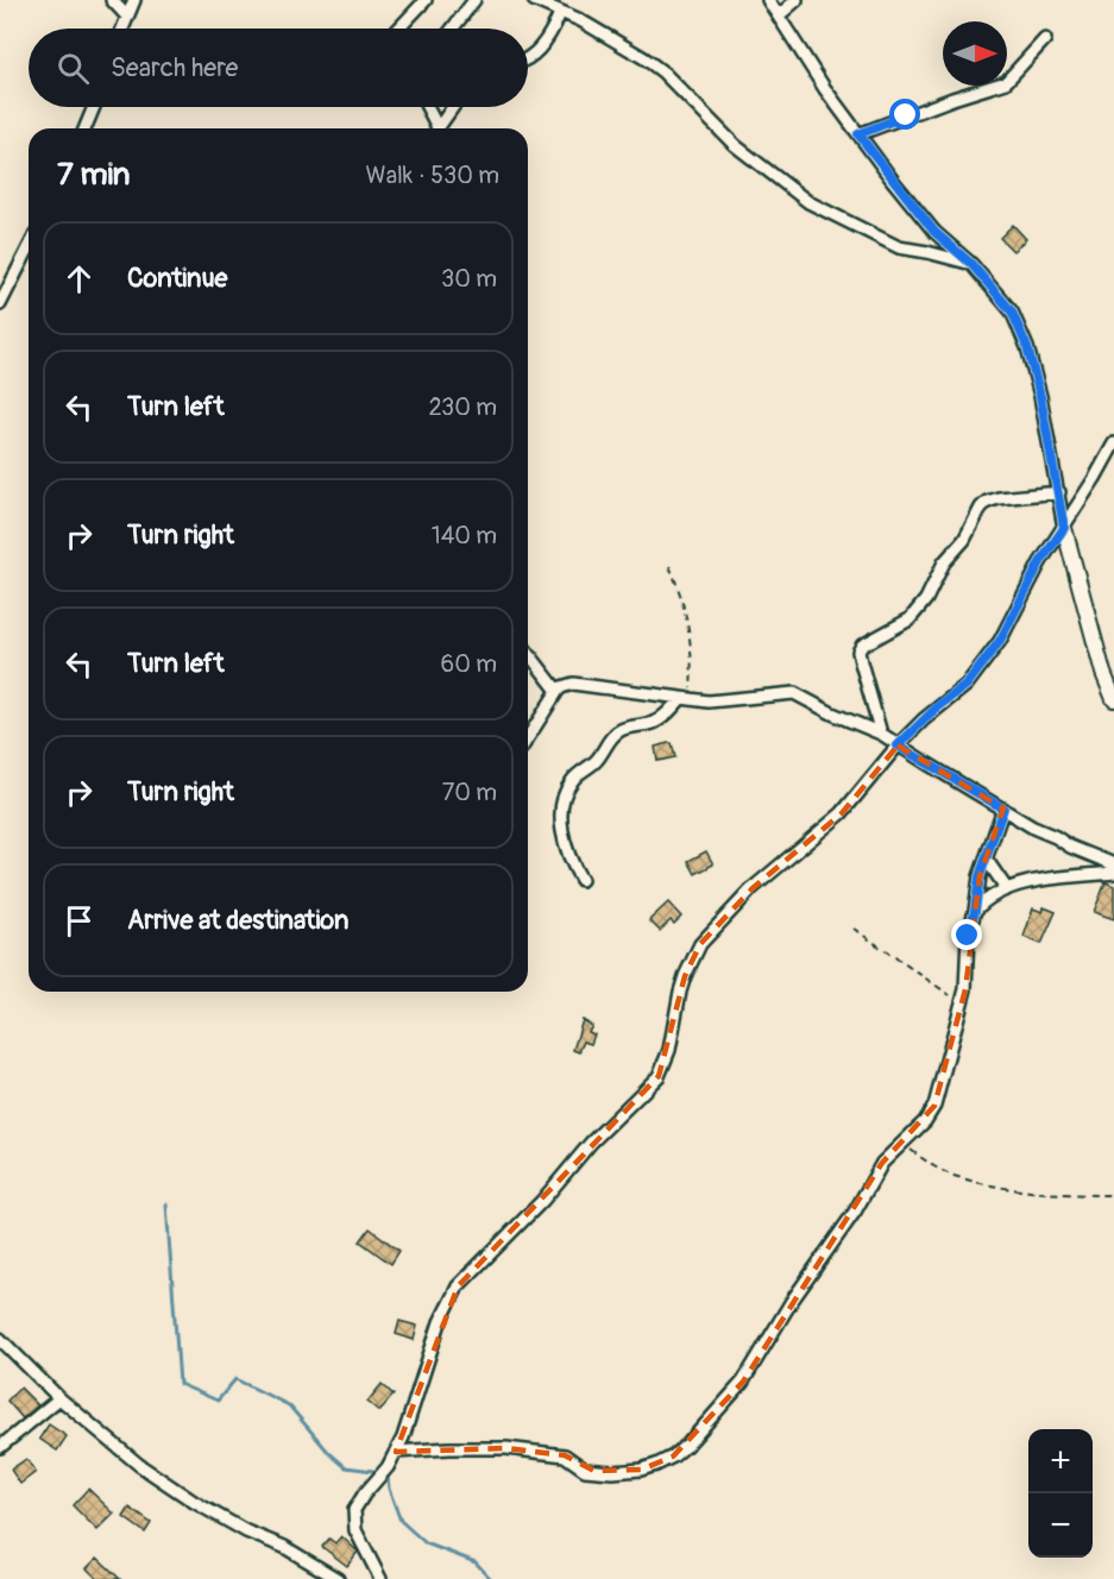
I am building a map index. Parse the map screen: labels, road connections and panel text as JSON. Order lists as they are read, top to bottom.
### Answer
{
  "north": "right",
  "page": {
    "search": "Search here",
    "heading": ["7 min", "Walk · 530 m"],
    "list": [
      ["Continue", "30 m"],
      ["Turn left", "230 m"],
      ["Turn right", "140 m"],
      ["Turn left", "60 m"],
      ["Turn right", "70 m"],
      "Arrive at destination"
    ],
    "map_buttons": ["+", "−"]
  }
}
